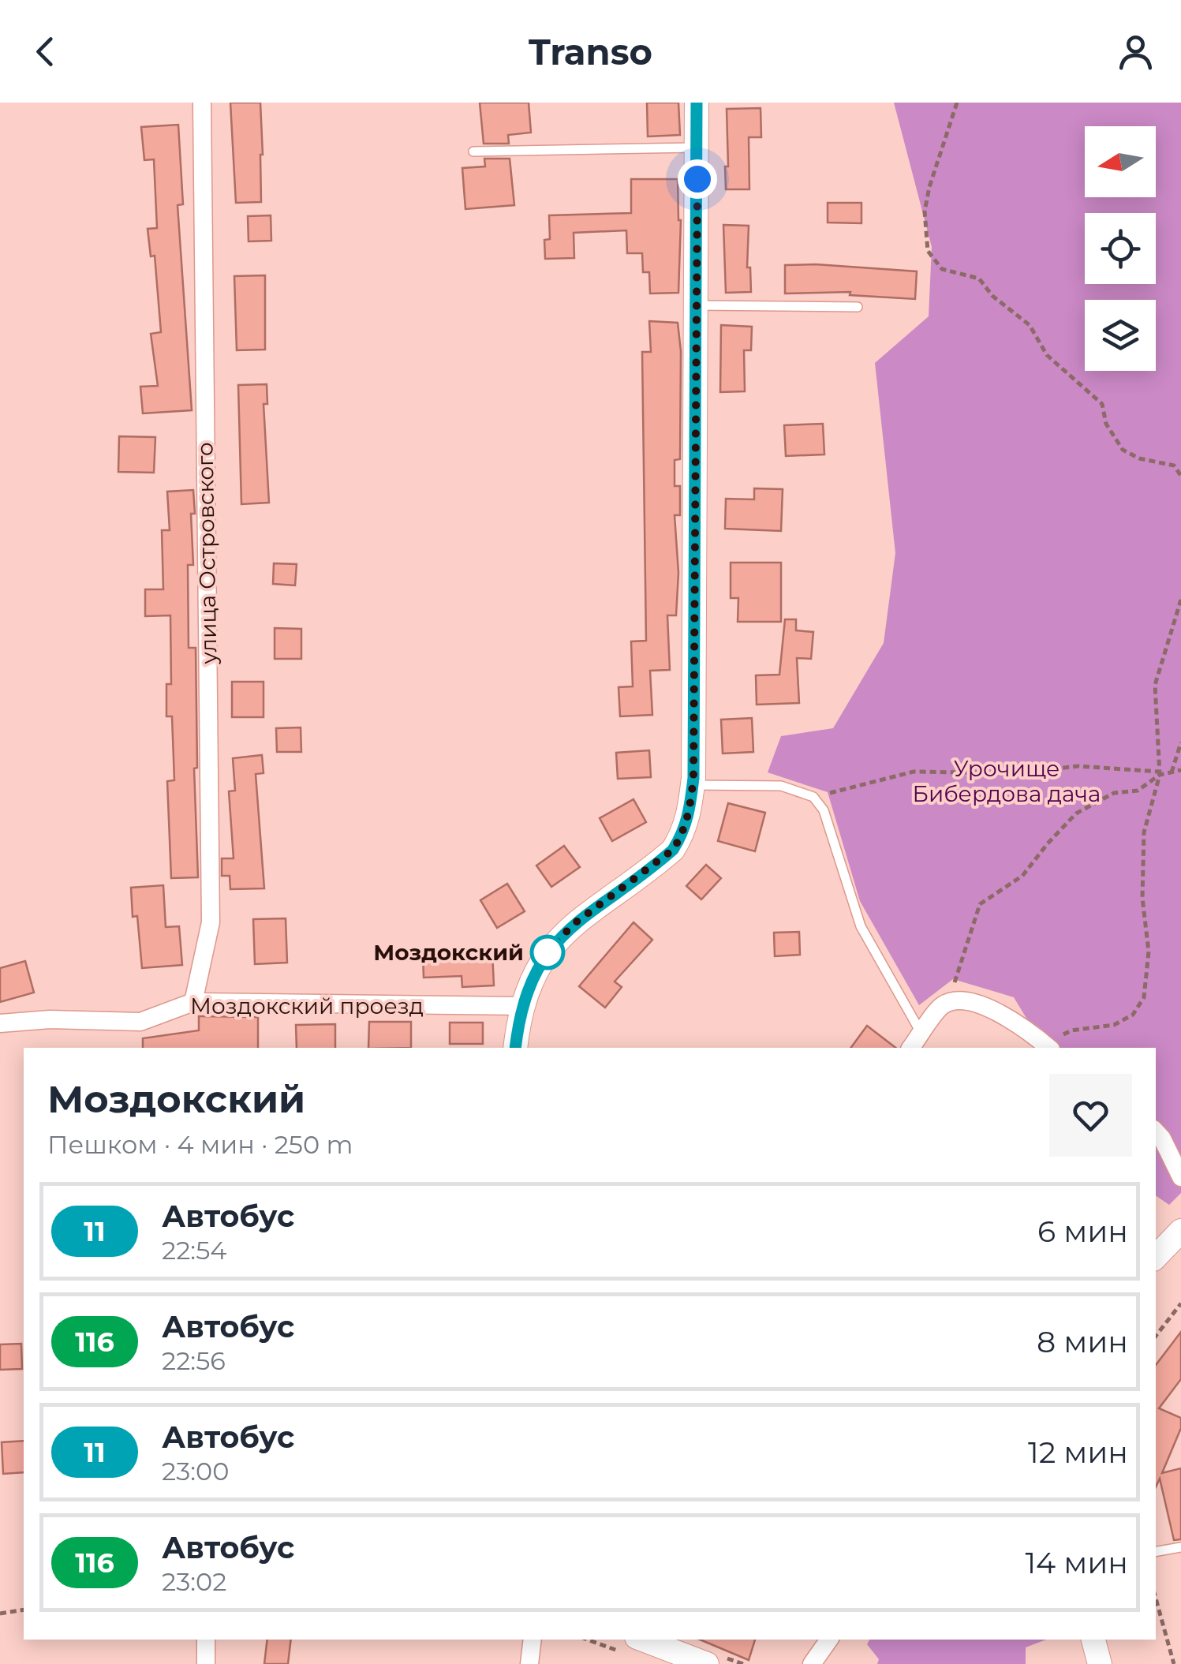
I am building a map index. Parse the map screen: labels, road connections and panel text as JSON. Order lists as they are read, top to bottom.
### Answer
{
  "streets": {
    "street": ["улица Островского", "Моздокский проезд"]
  },
  "crossings": [
    ["улица Островского", "Моздокский проезд"]
  ],
  "parks": ["Урочище Бибердова дача"],
  "places": ["Моздокский"],
  "lines": ["bus line 11"],
  "north": "left",
  "page": {
    "header": "Transo",
    "heading": ["Моздокский", "Пешком · 4 мин · 250 m"],
    "list": [
      {
        "mark": "11",
        "name": "Автобус",
        "note": "22:54",
        "value": "6 мин"
      },
      {
        "mark": "116",
        "name": "Автобус",
        "note": "22:56",
        "value": "8 мин"
      },
      {
        "mark": "11",
        "name": "Автобус",
        "note": "23:00",
        "value": "12 мин"
      },
      {
        "mark": "116",
        "name": "Автобус",
        "note": "23:02",
        "value": "14 мин"
      }
    ]
  }
}
